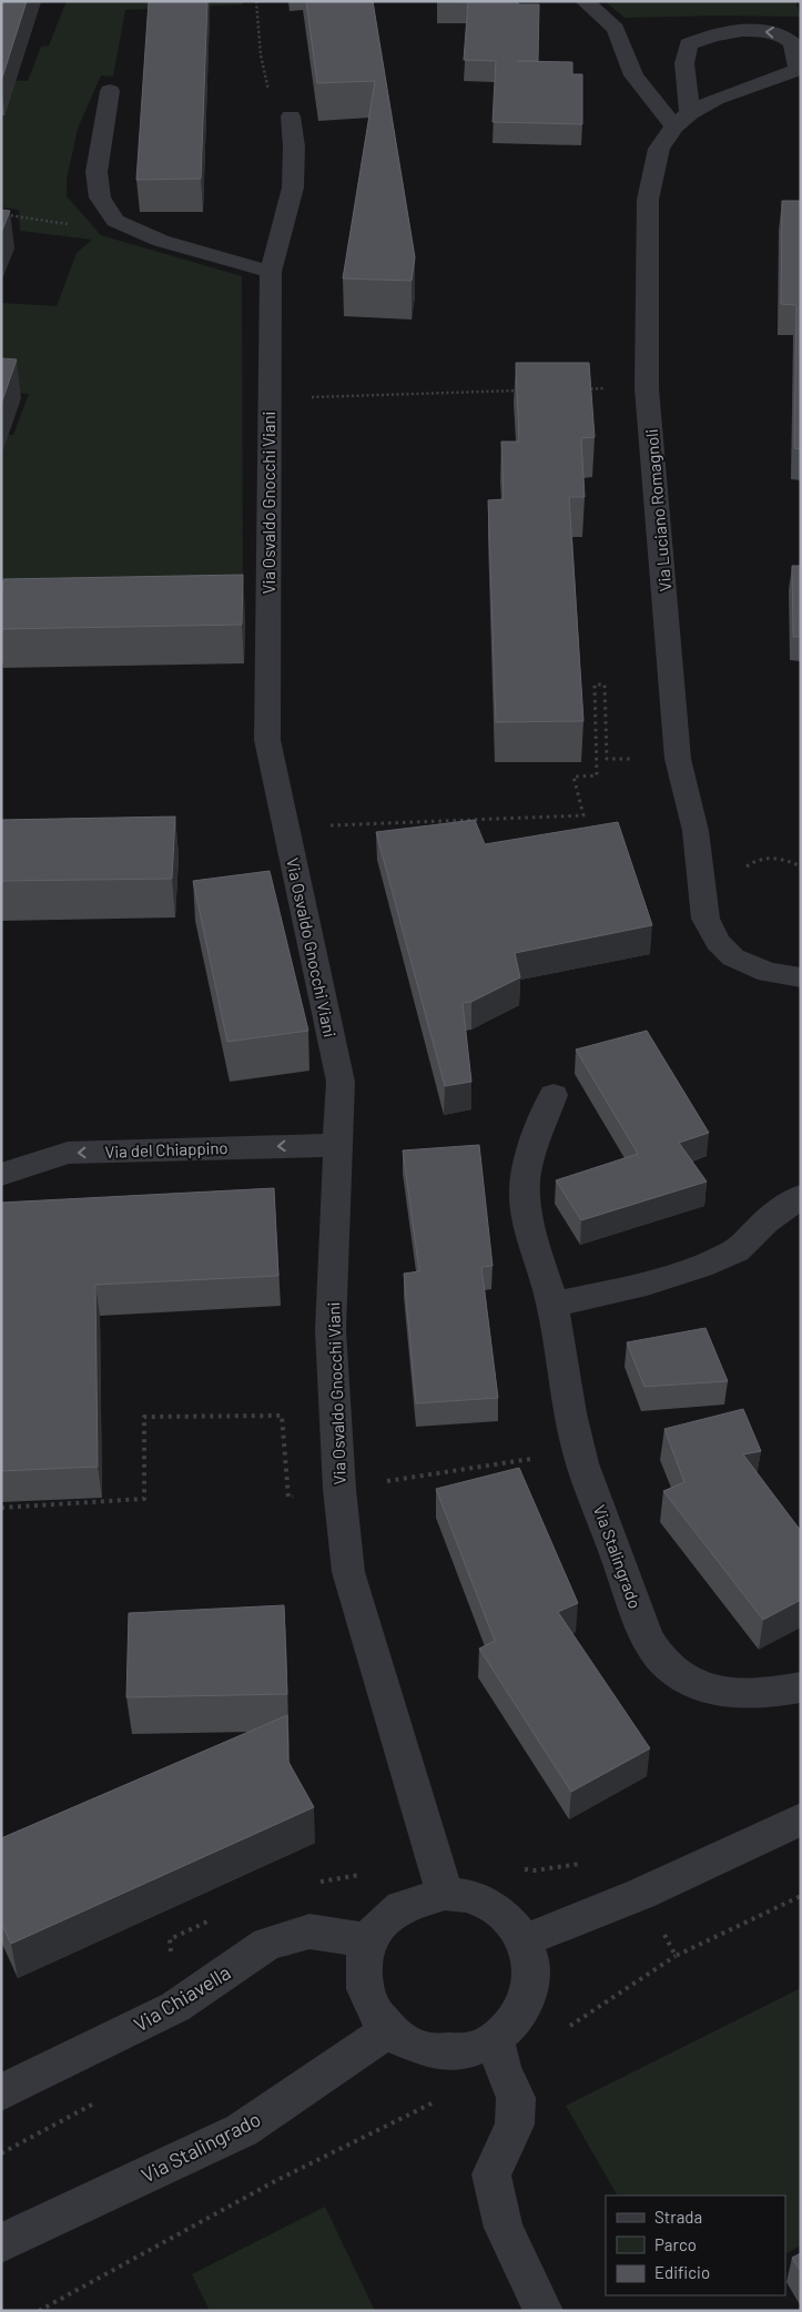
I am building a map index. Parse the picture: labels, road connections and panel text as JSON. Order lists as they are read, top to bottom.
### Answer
{
  "streets": {
    "street": [
      "Via Osvaldo Gnocchi Viani",
      "Via Luciano Romagnoli",
      "Via del Chiappino",
      "Via Stalingrado",
      "Via Chiavella"
    ]
  },
  "crossings": [
    ["Via Osvaldo Gnocchi Viani", "Via del Chiappino"],
    ["Via Osvaldo Gnocchi Viani", "Via Stalingrado"],
    ["Via Osvaldo Gnocchi Viani", "Via Chiavella"],
    ["Via Stalingrado", "Via Chiavella"]
  ],
  "one_way": ["Via del Chiappino"],
  "legend": ["Strada", "Parco", "Edificio"]
}
